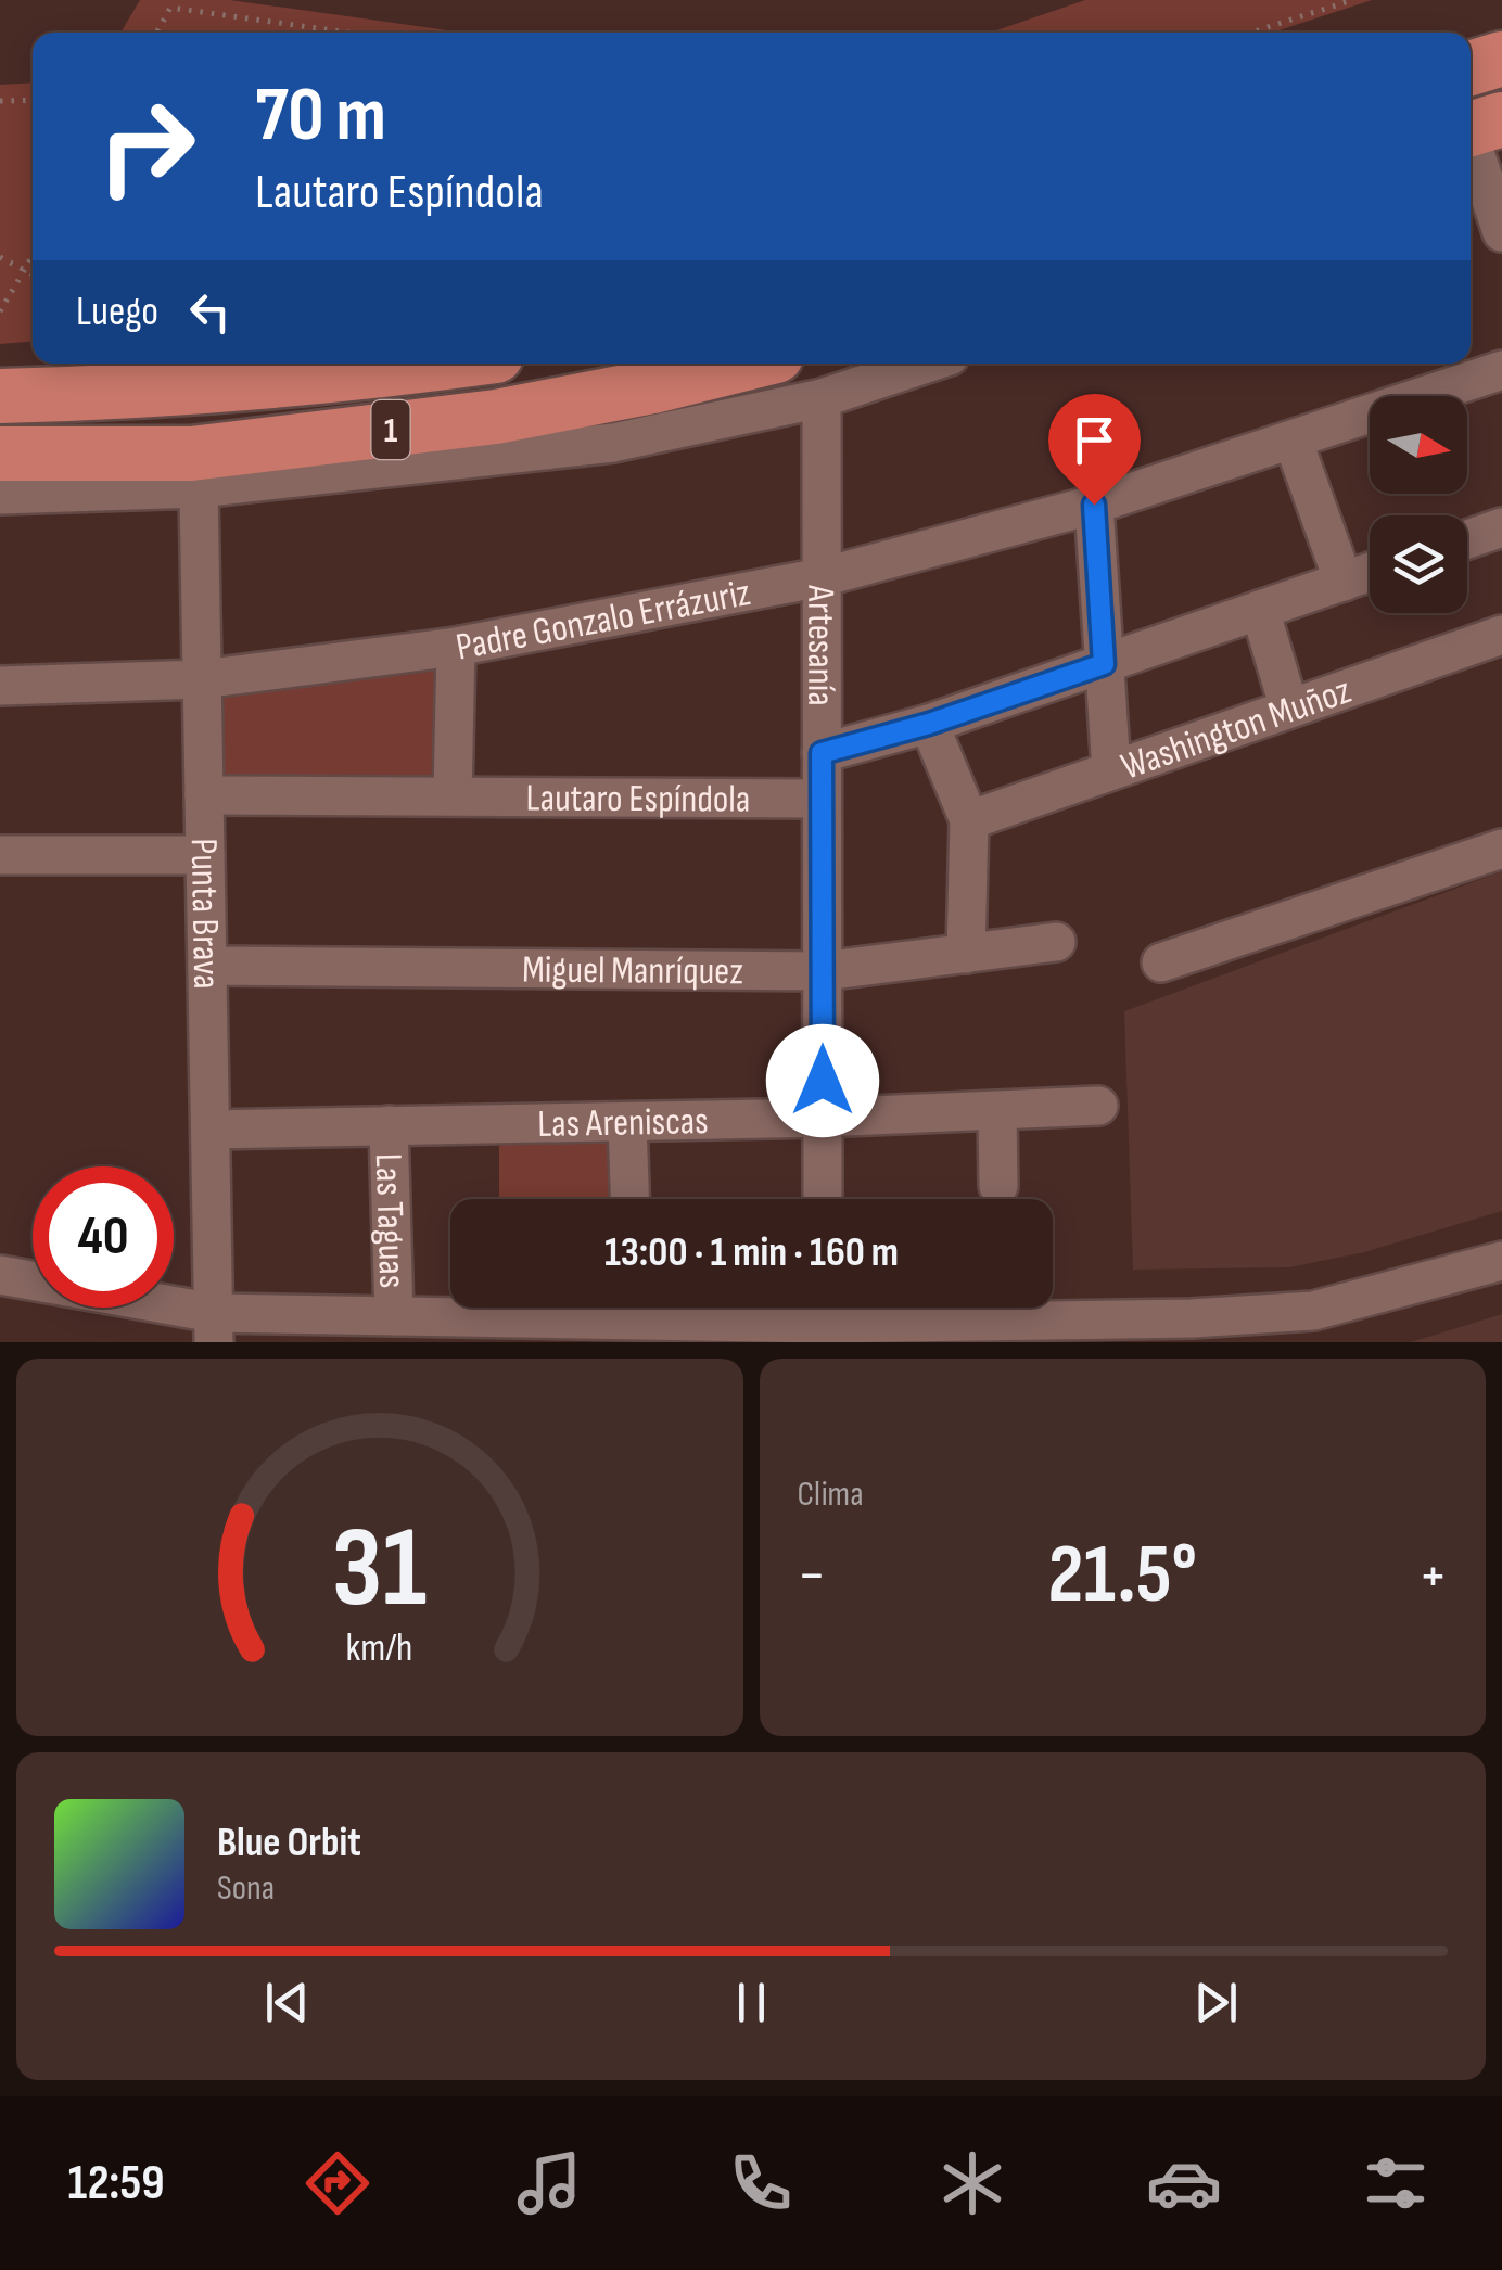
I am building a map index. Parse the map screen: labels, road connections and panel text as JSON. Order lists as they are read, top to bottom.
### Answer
{
  "streets": {
    "highway": ["1"],
    "street": [
      "Padre Gonzalo Errázuriz",
      "Artesanía",
      "Washington Muñoz",
      "Lautaro Espíndola",
      "Punta Brava",
      "Miguel Manríquez",
      "Las Areniscas",
      "Las Taguas"
    ]
  },
  "crossings": [
    ["Padre Gonzalo Errázuriz", "Artesanía"],
    ["Padre Gonzalo Errázuriz", "Punta Brava"],
    ["Artesanía", "Lautaro Espíndola"],
    ["Artesanía", "Miguel Manríquez"],
    ["Artesanía", "Las Areniscas"],
    ["Lautaro Espíndola", "Punta Brava"],
    ["Punta Brava", "Miguel Manríquez"],
    ["Punta Brava", "Las Areniscas"],
    ["Las Areniscas", "Las Taguas"]
  ],
  "north": "right",
  "page": {
    "turn": ["70 m", "Lautaro Espíndola"],
    "then": "Luego",
    "limit": "40",
    "trip": "13:00 · 1 min · 160 m",
    "tile": "Clima",
    "heat": ["−", "21.5°", "+"],
    "song": ["Blue Orbit", "Sona"],
    "tabs": "12:59",
    "gauge": ["31", "km/h"]
  }
}
